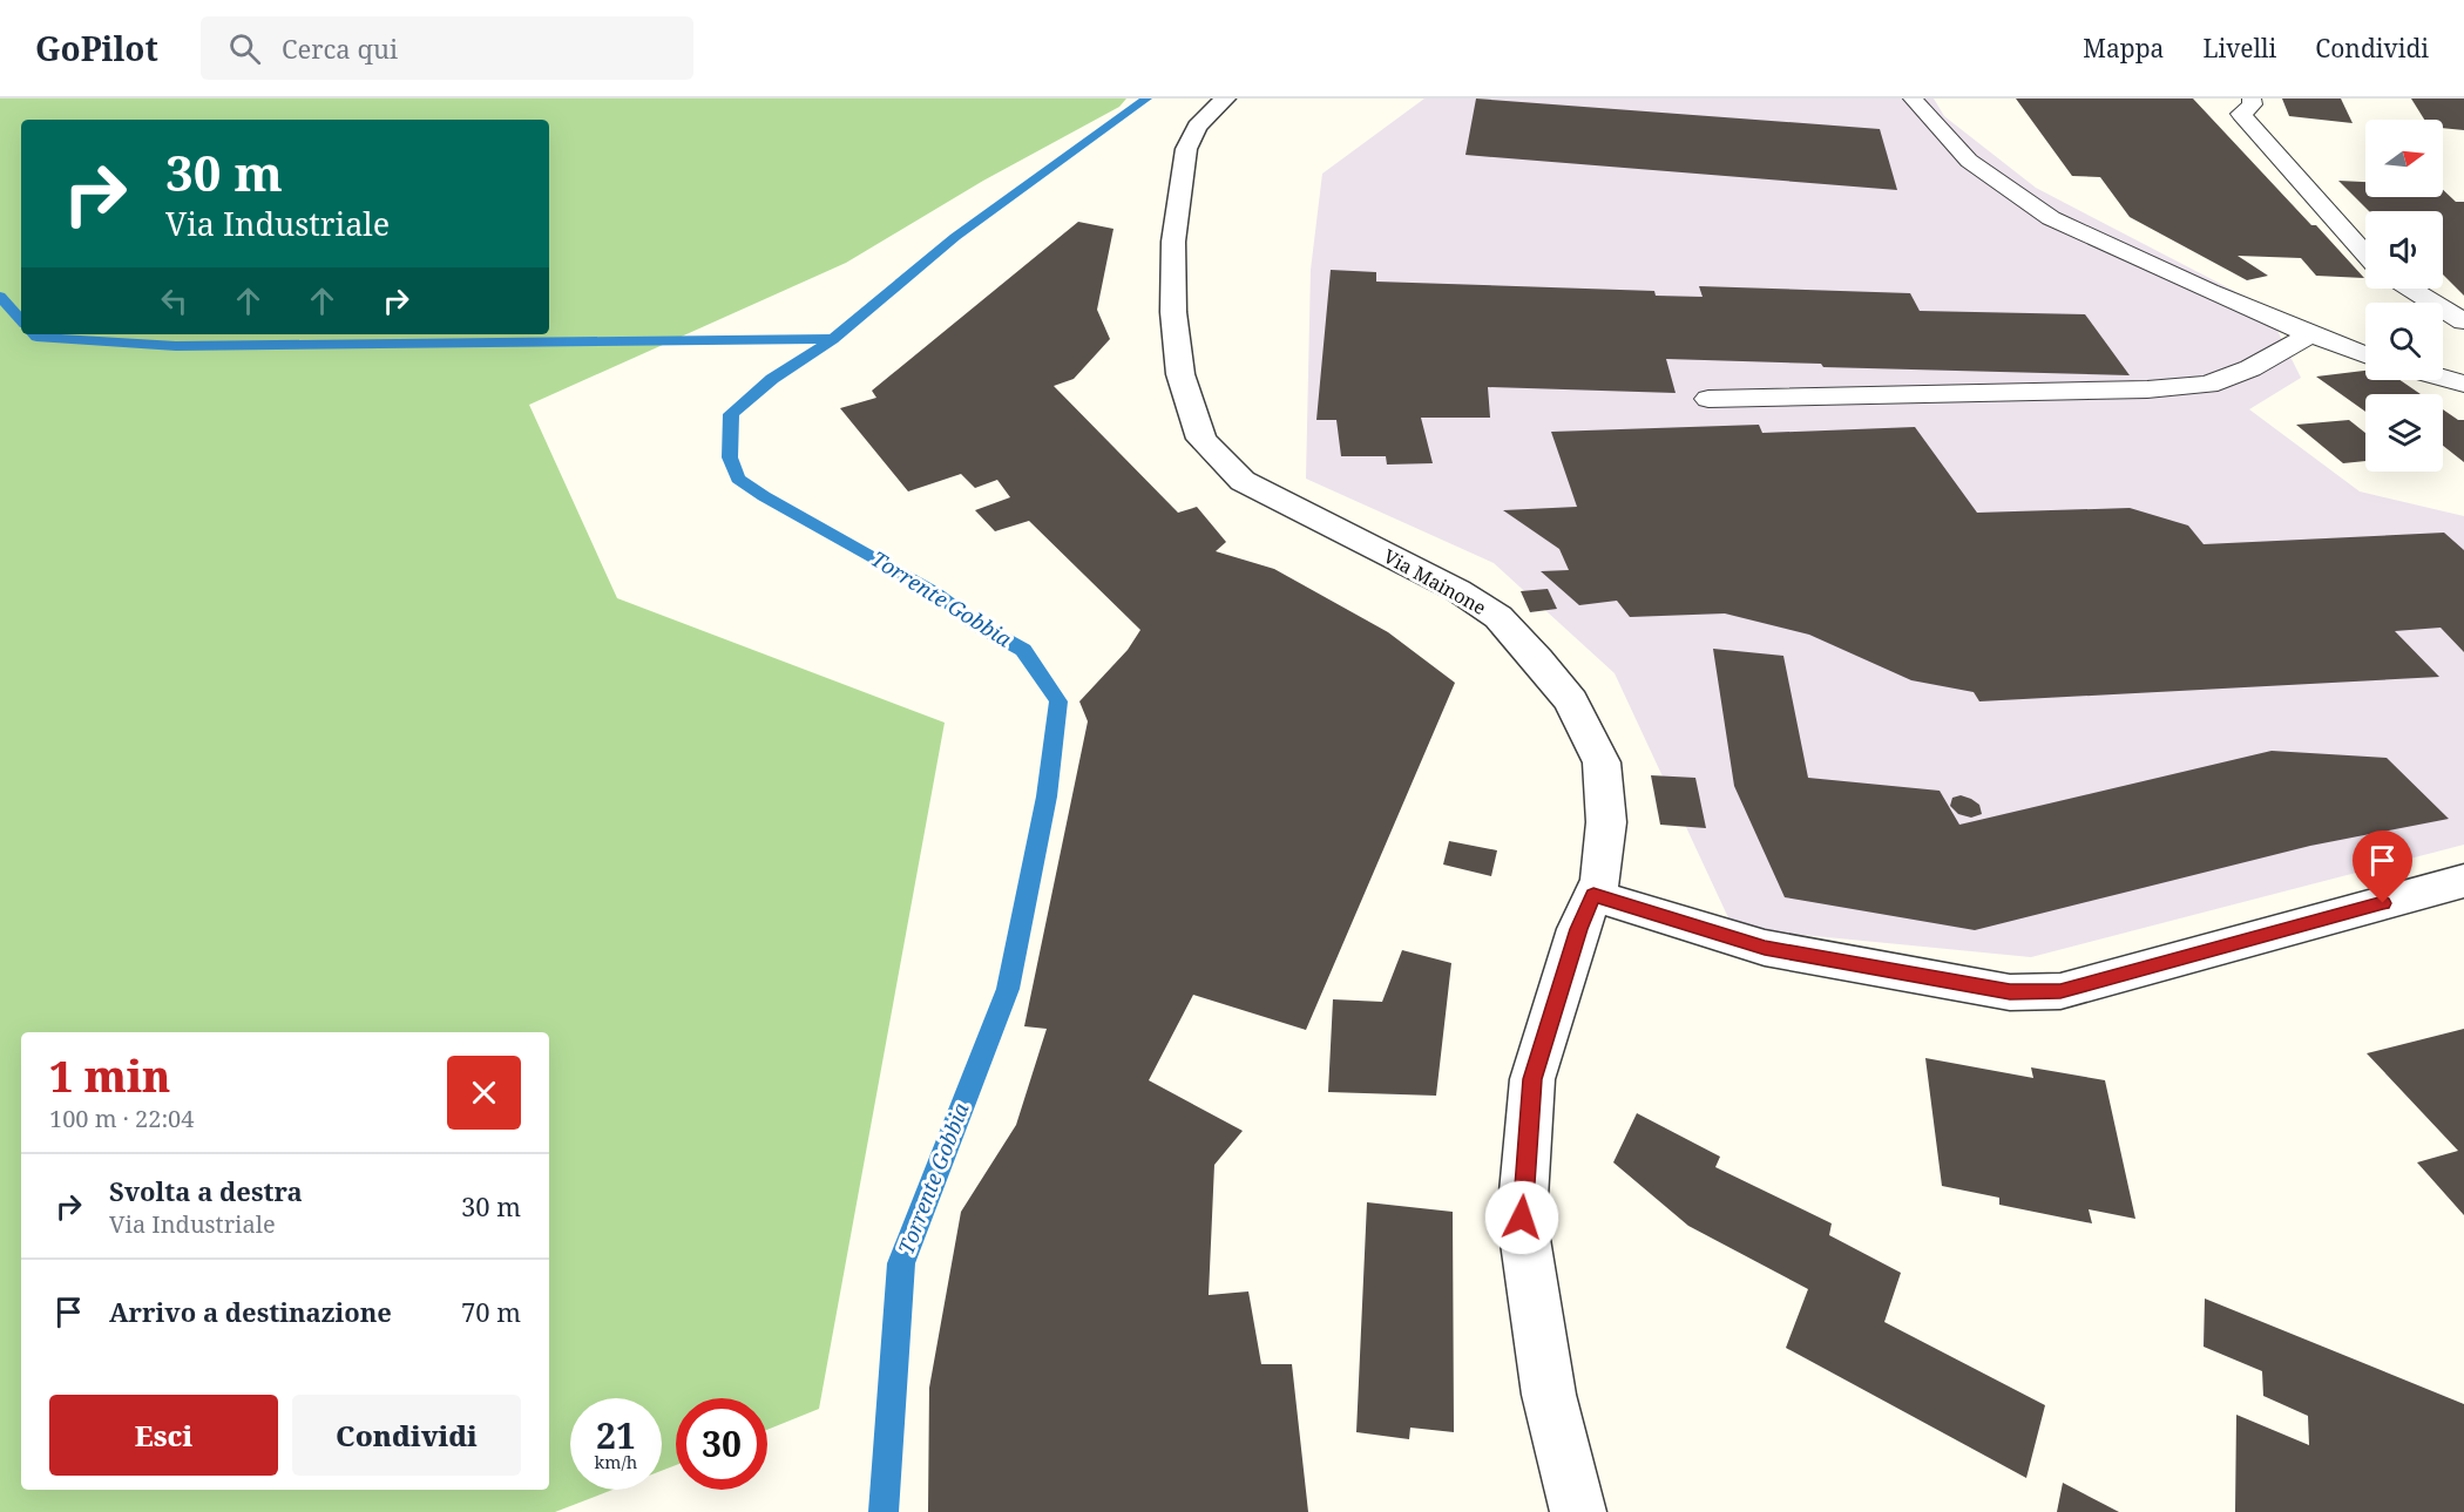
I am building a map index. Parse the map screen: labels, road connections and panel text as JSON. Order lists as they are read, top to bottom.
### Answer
{
  "streets": {
    "street": ["Via Mainone"]
  },
  "water": ["Torrente Gobbia"],
  "north": "right",
  "page": {
    "header": "GoPilot",
    "search": "Cerca qui",
    "nav": ["Mappa", "Livelli", "Condividi"],
    "turn": ["30 m", "Via Industriale"],
    "heading": ["1 min", "100 m · 22:04"],
    "list": [
      {
        "name": "Svolta a destra",
        "note": "Via Industriale",
        "value": "30 m"
      },
      {
        "name": "Arrivo a destinazione",
        "value": "70 m"
      }
    ],
    "buttons": ["Esci", "Condividi"],
    "speed": "21 km/h",
    "limit": "30"
  }
}
